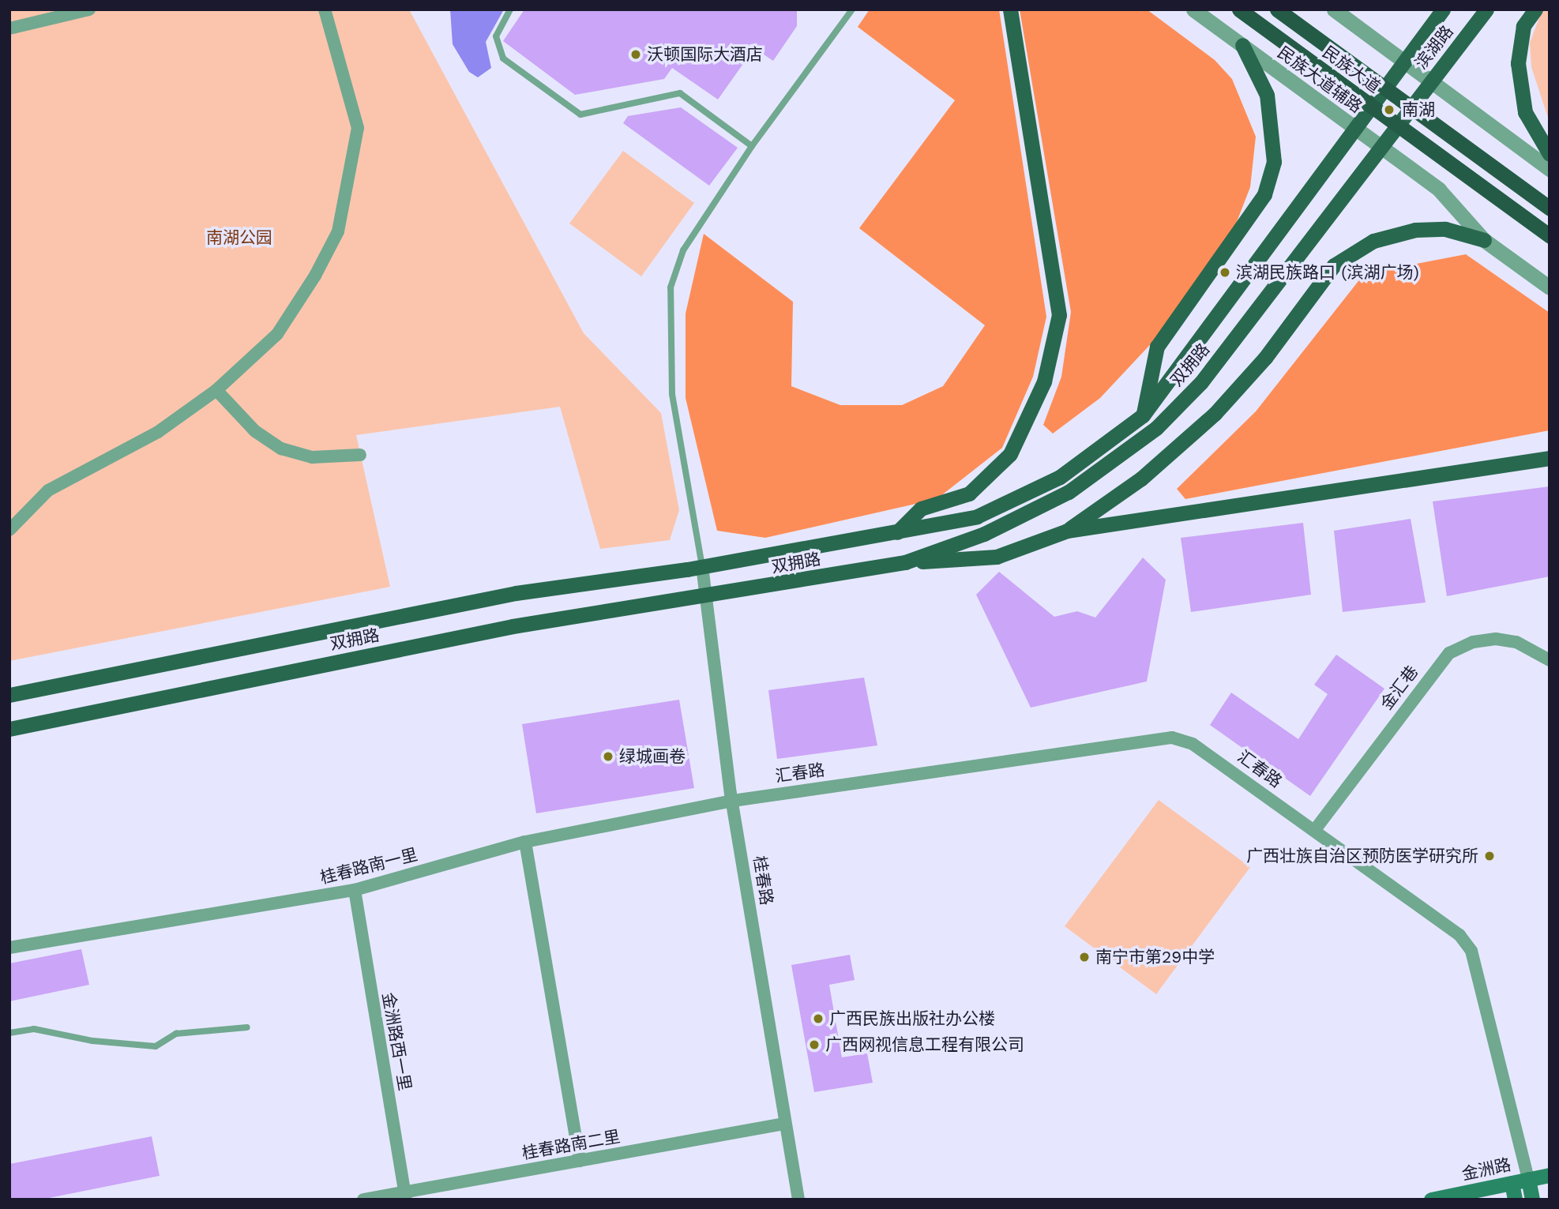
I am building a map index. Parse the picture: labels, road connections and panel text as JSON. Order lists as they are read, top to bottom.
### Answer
{
  "streets": {
    "highway": ["民族大道"],
    "main road": [
      "滨湖路",
      "双拥路",
      "汇春路",
      "金洲路"
    ],
    "street": [
      "民族大道辅路",
      "金汇巷",
      "桂春路南一里",
      "桂春路",
      "金洲路西一里",
      "桂春路南二里"
    ]
  },
  "crossings": [
    ["滨湖路", "民族大道"],
    ["滨湖路", "双拥路"],
    ["民族大道", "双拥路"],
    ["民族大道辅路", "双拥路"],
    ["双拥路", "桂春路"],
    ["金汇巷", "汇春路"],
    ["汇春路", "桂春路南一里"],
    ["汇春路", "桂春路"],
    ["汇春路", "金洲路"],
    ["桂春路南一里", "桂春路"],
    ["桂春路南一里", "金洲路西一里"],
    ["桂春路", "桂春路南二里"],
    ["金洲路西一里", "桂春路南二里"]
  ],
  "parks": ["南湖公园"],
  "places": [
    "沃顿国际大酒店",
    "南湖",
    "滨湖民族路口 (滨湖广场)",
    "绿城画卷",
    "广西壮族自治区预防医学研究所",
    "南宁市第29中学",
    "广西民族出版社办公楼",
    "广西网视信息工程有限公司"
  ]
}
